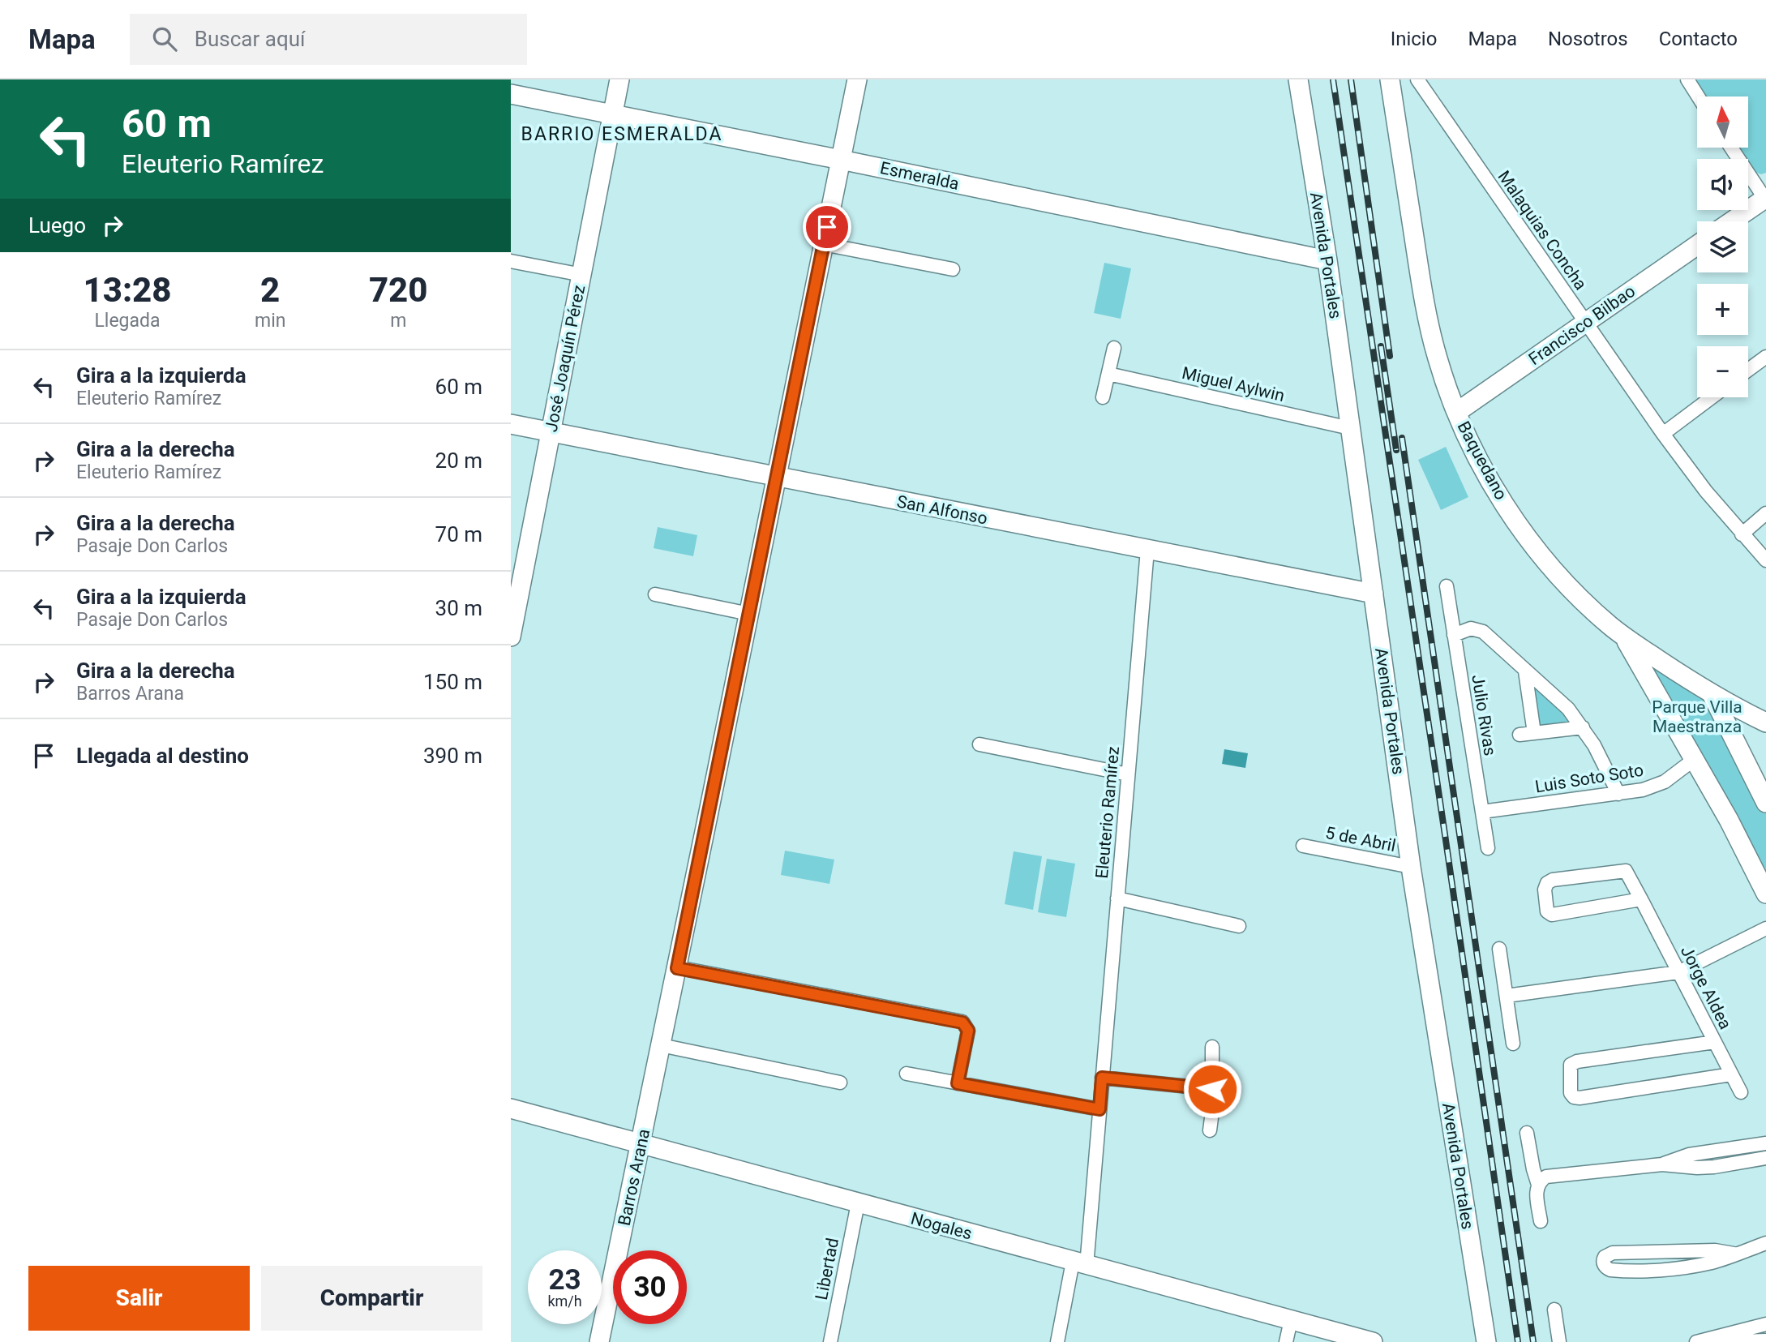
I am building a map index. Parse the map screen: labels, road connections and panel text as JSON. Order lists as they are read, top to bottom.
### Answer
{
  "streets": {
    "street": [
      "Esmeralda",
      "Malaquias Concha",
      "Avenida Portales",
      "Francisco Bilbao",
      "José Joaquín Pérez",
      "Miguel Aylwin",
      "Baquedano",
      "San Alfonso",
      "Julio Rivas",
      "Luis Soto Soto",
      "Eleuterio Ramírez",
      "5 de Abril",
      "Jorge Aldea",
      "Barros Arana",
      "Nogales",
      "Libertad"
    ]
  },
  "crossings": [
    ["Esmeralda", "Avenida Portales"],
    ["Esmeralda", "José Joaquín Pérez"],
    ["Esmeralda", "Barros Arana"],
    ["Malaquias Concha", "Francisco Bilbao"],
    ["Avenida Portales", "Miguel Aylwin"],
    ["Avenida Portales", "San Alfonso"],
    ["Avenida Portales", "5 de Abril"],
    ["Francisco Bilbao", "Baquedano"],
    ["José Joaquín Pérez", "San Alfonso"],
    ["San Alfonso", "Eleuterio Ramírez"],
    ["San Alfonso", "Barros Arana"],
    ["Julio Rivas", "Luis Soto Soto"],
    ["Eleuterio Ramírez", "Nogales"],
    ["Barros Arana", "Nogales"],
    ["Nogales", "Libertad"]
  ],
  "districts": ["BARRIO ESMERALDA"],
  "parks": ["Parque Villa Maestranza"],
  "north": "top",
  "page": {
    "header": "Mapa",
    "search": "Buscar aquí",
    "nav": [
      "Inicio",
      "Mapa",
      "Nosotros",
      "Contacto"
    ],
    "turn": ["60 m", "Eleuterio Ramírez"],
    "map_buttons": ["+", "−"],
    "then": "Luego",
    "eta": [
      "13:28",
      "Llegada",
      "2",
      "min",
      "720",
      "m"
    ],
    "list": [
      {
        "name": "Gira a la izquierda",
        "note": "Eleuterio Ramírez",
        "value": "60 m"
      },
      {
        "name": "Gira a la derecha",
        "note": "Eleuterio Ramírez",
        "value": "20 m"
      },
      {
        "name": "Gira a la derecha",
        "note": "Pasaje Don Carlos",
        "value": "70 m"
      },
      {
        "name": "Gira a la izquierda",
        "note": "Pasaje Don Carlos",
        "value": "30 m"
      },
      {
        "name": "Gira a la derecha",
        "note": "Barros Arana",
        "value": "150 m"
      },
      {
        "name": "Llegada al destino",
        "value": "390 m"
      }
    ],
    "speed": "23 km/h",
    "limit": "30",
    "buttons": ["Salir", "Compartir"]
  }
}
